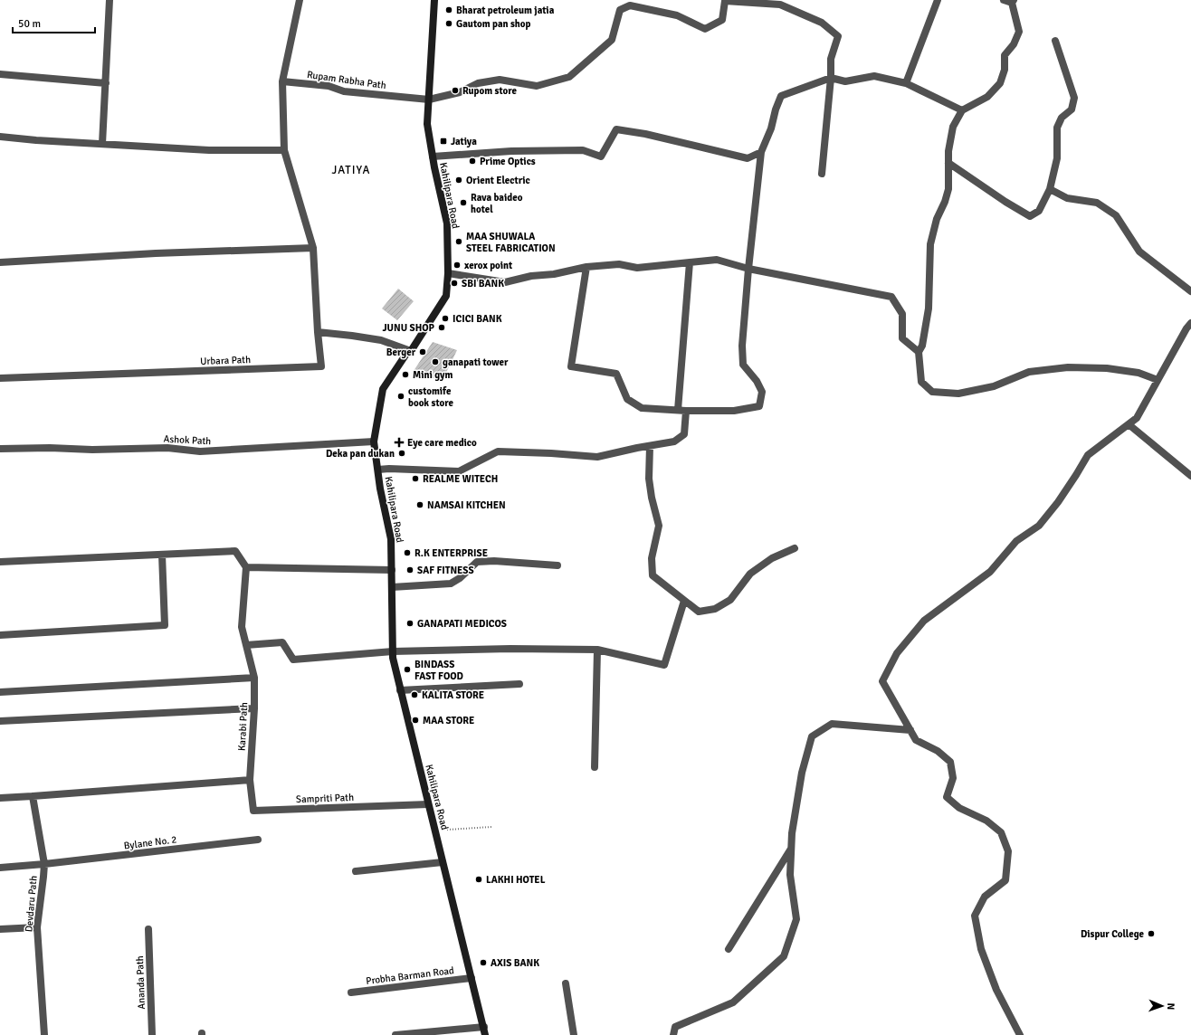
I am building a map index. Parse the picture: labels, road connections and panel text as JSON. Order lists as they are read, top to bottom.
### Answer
{
  "streets": {
    "main road": ["Kahilipara Road"],
    "street": [
      "Rupam Rabha Path",
      "Urbara Path",
      "Ashok Path",
      "Karabi Path",
      "Sampriti Path",
      "Bylane No. 2",
      "Devdaru Path",
      "Probha Barman Road",
      "Ananda Path"
    ]
  },
  "crossings": [
    ["Rupam Rabha Path", "Kahilipara Road"],
    ["Kahilipara Road", "Ashok Path"],
    ["Kahilipara Road", "Sampriti Path"],
    ["Kahilipara Road", "Probha Barman Road"],
    ["Karabi Path", "Sampriti Path"],
    ["Bylane No. 2", "Devdaru Path"]
  ],
  "districts": ["JATIYA"],
  "places": {
    "other": [
      "Bharat petroleum jatia",
      "Gautom pan shop",
      "Rupom store",
      "Prime Optics",
      "Orient Electric",
      "Rava baideo hotel",
      "MAA SHUWALA STEEL FABRICATION",
      "xerox point",
      "SBI BANK",
      "ICICI BANK",
      "JUNU SHOP",
      "Berger",
      "ganapati tower",
      "Mini gym",
      "customife book store",
      "Deka pan dukan",
      "REALME WITECH",
      "NAMSAI KITCHEN",
      "R.K ENTERPRISE",
      "SAF FITNESS",
      "GANAPATI MEDICOS",
      "BINDASS FAST FOOD",
      "KALITA STORE",
      "MAA STORE",
      "LAKHI HOTEL",
      "Dispur College",
      "AXIS BANK"
    ],
    "transit": ["Jatiya"],
    "health": ["Eye care medico"]
  },
  "scale_bar": "50 m",
  "north": "right"
}
